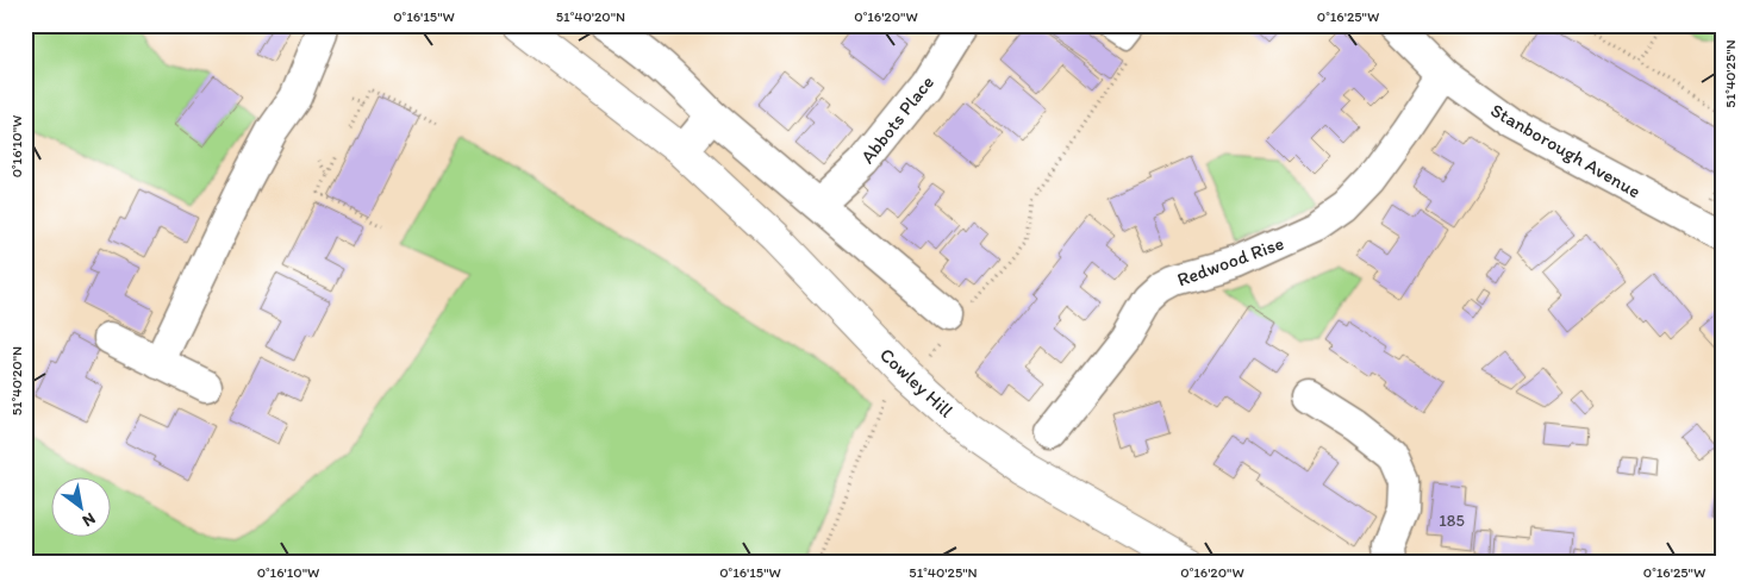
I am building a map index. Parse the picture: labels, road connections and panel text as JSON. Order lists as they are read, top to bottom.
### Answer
{
  "streets": {
    "main road": ["Cowley Hill"],
    "street": ["Abbots Place", "Stanborough Avenue", "Redwood Rise"]
  },
  "crossings": [
    ["Stanborough Avenue", "Redwood Rise"]
  ],
  "house_numbers": ["185"],
  "north": "bottom right",
  "coordinates": [
    "0°16'15\"W",
    "51°40'20\"N",
    "0°16'20\"W",
    "0°16'25\"W",
    "51°40'25\"N",
    "0°16'10\"W"
  ]
}
